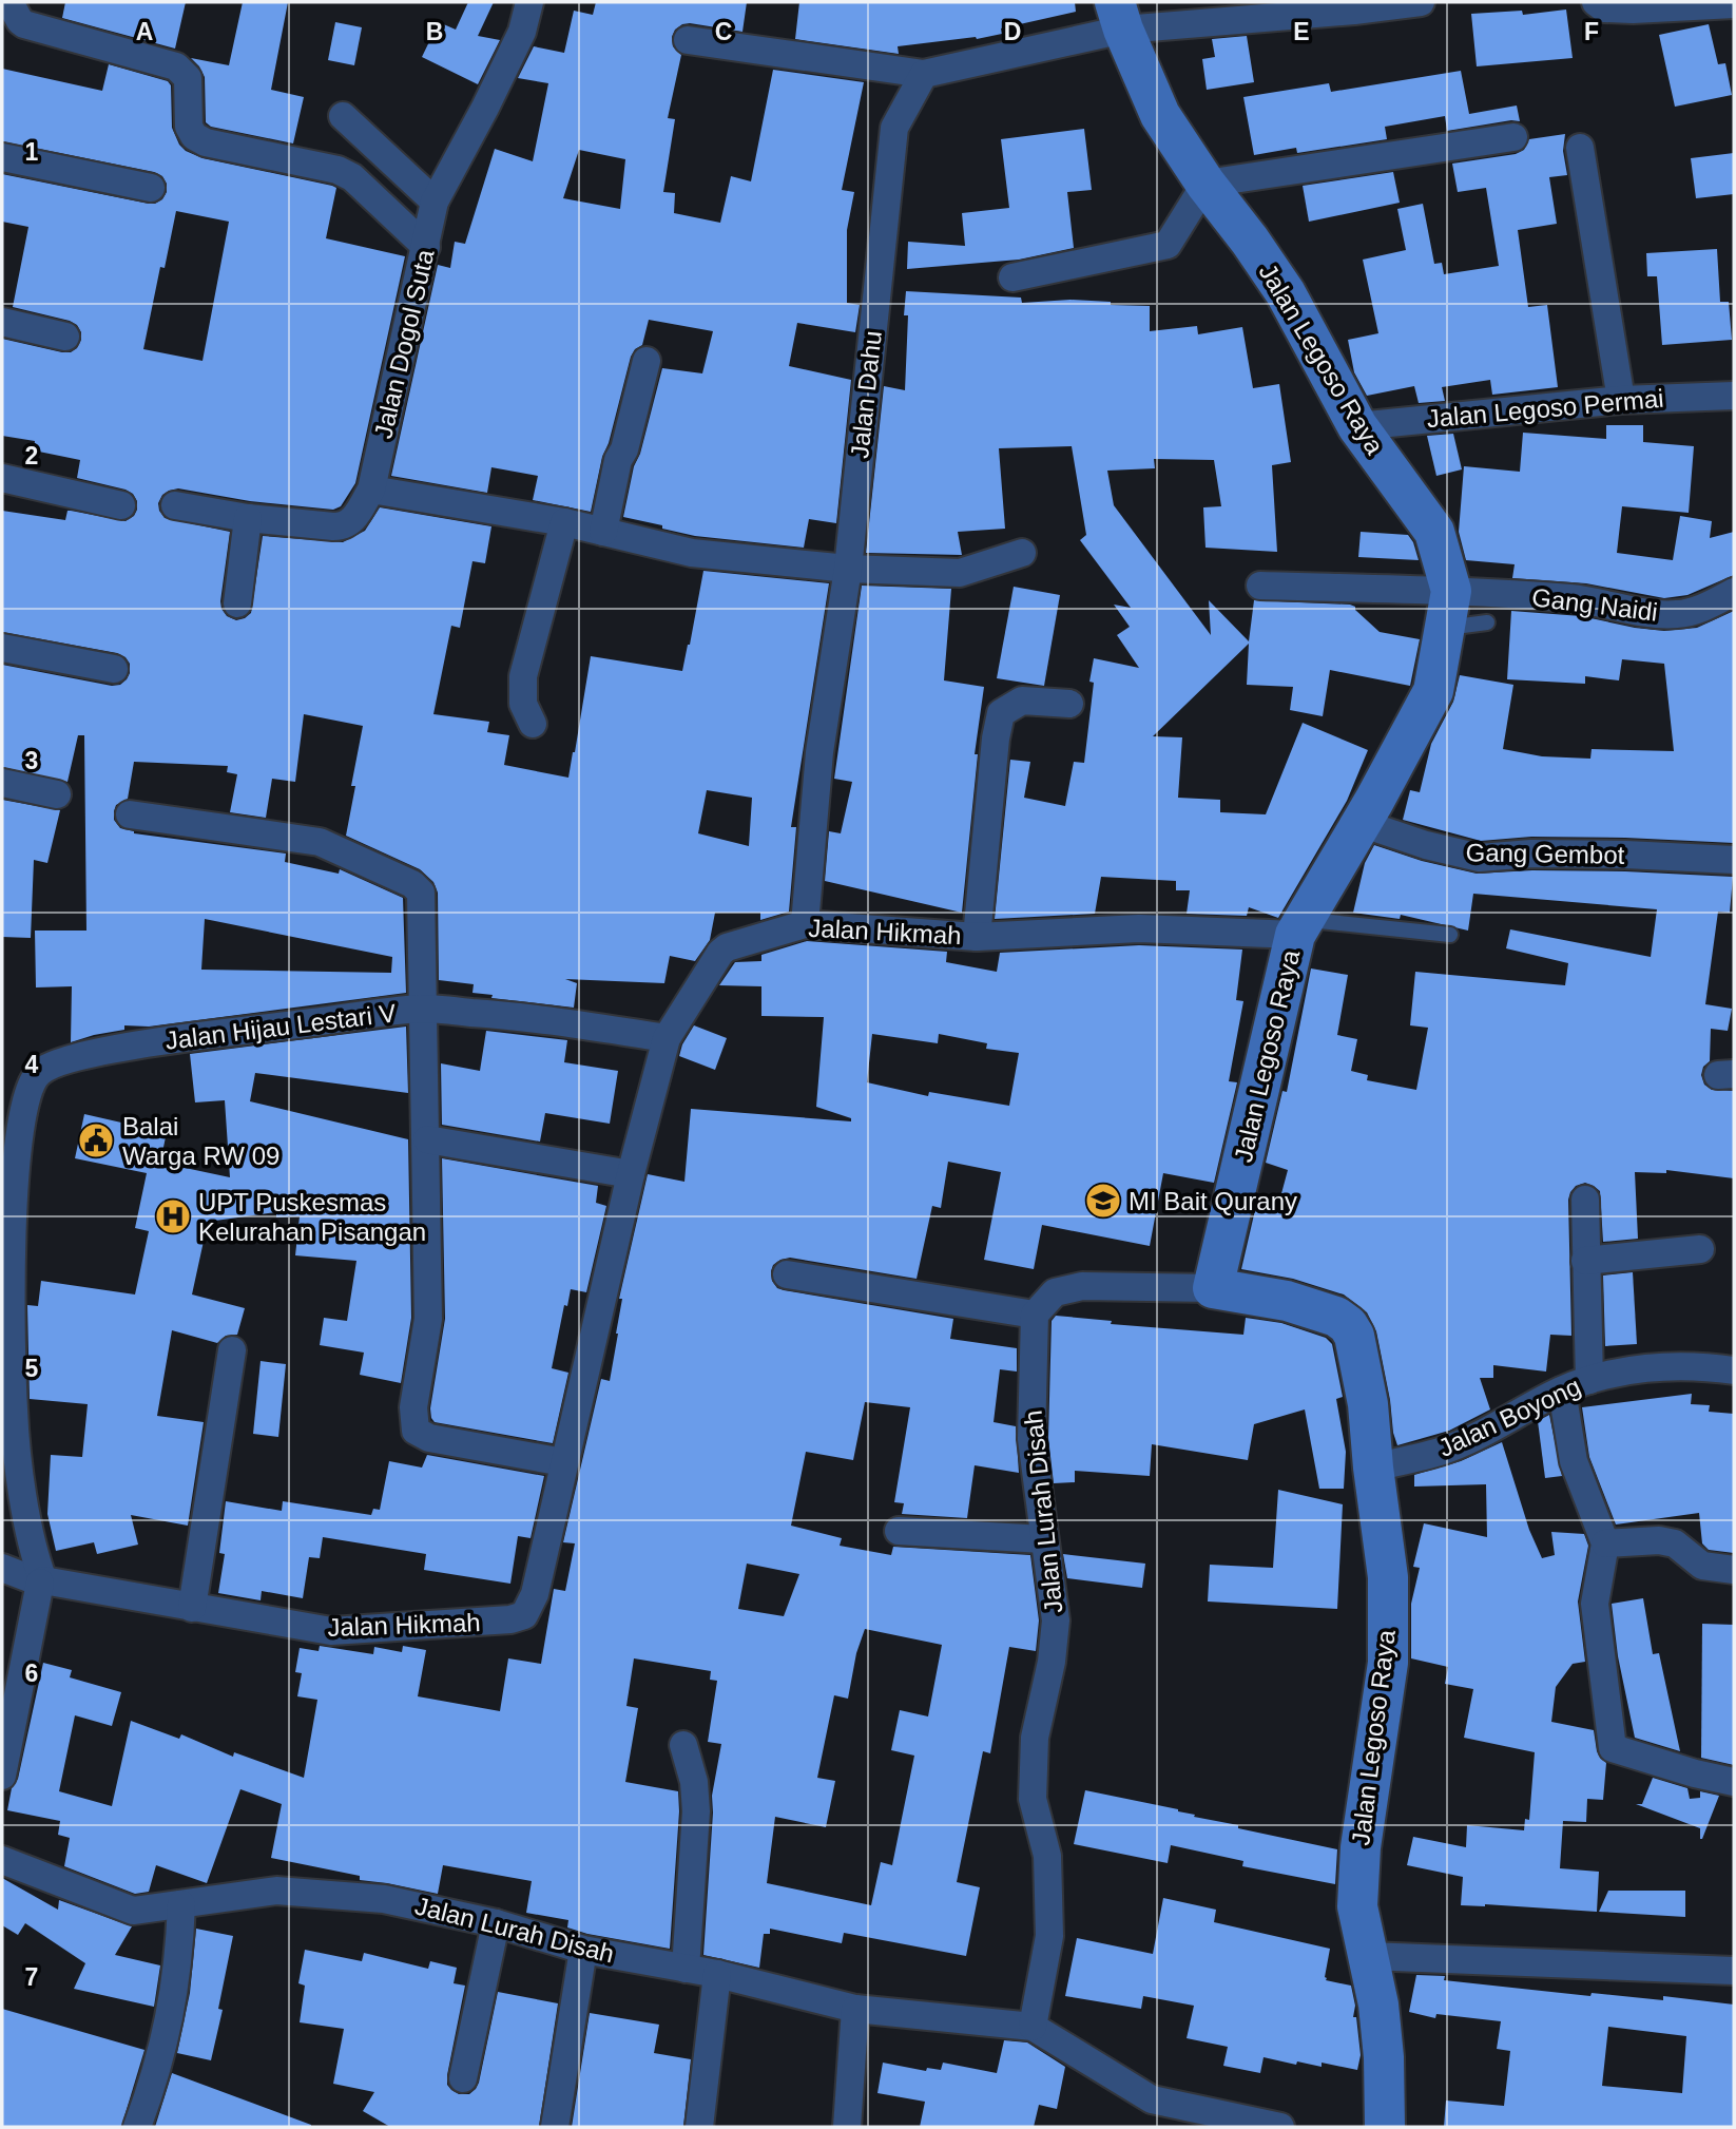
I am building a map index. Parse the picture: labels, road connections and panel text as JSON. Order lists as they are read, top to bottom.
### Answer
{
  "streets": {
    "street": [
      "Jalan Dogol Suta",
      "Jalan Legoso Raya",
      "Jalan Dahu",
      "Jalan Legoso Permai",
      "Gang Naidi",
      "Gang Gembot",
      "Jalan Hikmah",
      "Jalan Hijau Lestari V",
      "Jalan Boyong",
      "Jalan Lurah Disah"
    ]
  },
  "crossings": [
    ["Jalan Legoso Raya", "Jalan Legoso Permai"],
    ["Jalan Legoso Raya", "Gang Naidi"],
    ["Jalan Legoso Raya", "Gang Gembot"],
    ["Jalan Legoso Raya", "Jalan Hikmah"],
    ["Jalan Legoso Raya", "Jalan Boyong"],
    ["Jalan Dahu", "Jalan Hikmah"],
    ["Jalan Hikmah", "Jalan Hijau Lestari V"]
  ],
  "places": {
    "public building": ["Balai Warga RW 09"],
    "school or university": ["MI Bait Qurany"],
    "hospital": ["UPT Puskesmas Kelurahan Pisangan"]
  },
  "grid": {
    "columns": [
      "A",
      "B",
      "C",
      "D",
      "E",
      "F"
    ],
    "rows": [
      "1",
      "2",
      "3",
      "4",
      "5",
      "6",
      "7"
    ]
  }
}
